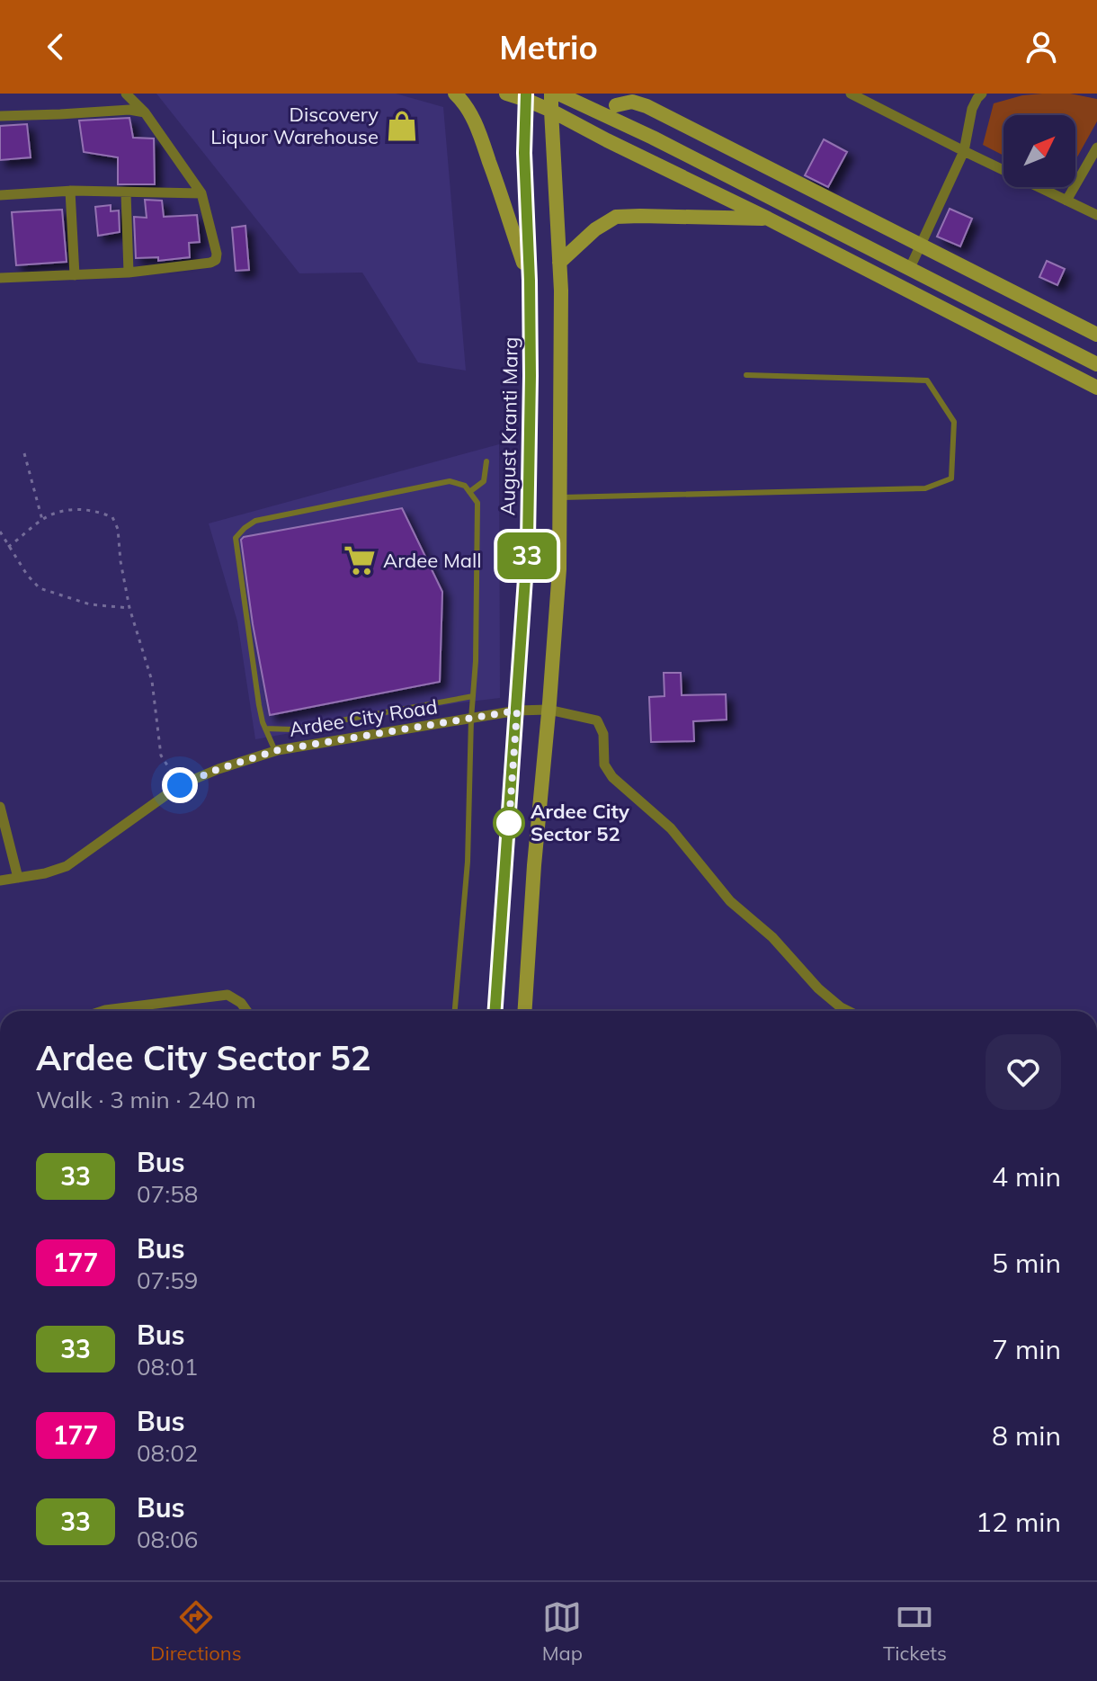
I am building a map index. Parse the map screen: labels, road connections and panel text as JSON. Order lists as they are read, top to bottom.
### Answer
{
  "streets": {
    "main road": ["August Kranti Marg"],
    "street": ["Ardee City Road"]
  },
  "crossings": [
    ["August Kranti Marg", "Ardee City Road"]
  ],
  "places": {
    "shop": ["Discovery Liquor Warehouse"],
    "supermarket": ["Ardee Mall"],
    "other": ["Ardee City Sector 52"]
  },
  "lines": ["bus line 33"],
  "north": "top right",
  "page": {
    "header": "Metrio",
    "on_map": "33",
    "heading": ["Ardee City Sector 52", "Walk · 3 min · 240 m"],
    "list": [
      {
        "mark": "33",
        "name": "Bus",
        "note": "07:58",
        "value": "4 min"
      },
      {
        "mark": "177",
        "name": "Bus",
        "note": "07:59",
        "value": "5 min"
      },
      {
        "mark": "33",
        "name": "Bus",
        "note": "08:01",
        "value": "7 min"
      },
      {
        "mark": "177",
        "name": "Bus",
        "note": "08:02",
        "value": "8 min"
      },
      {
        "mark": "33",
        "name": "Bus",
        "note": "08:06",
        "value": "12 min"
      }
    ],
    "tabs": ["Directions", "Map", "Tickets"]
  }
}
